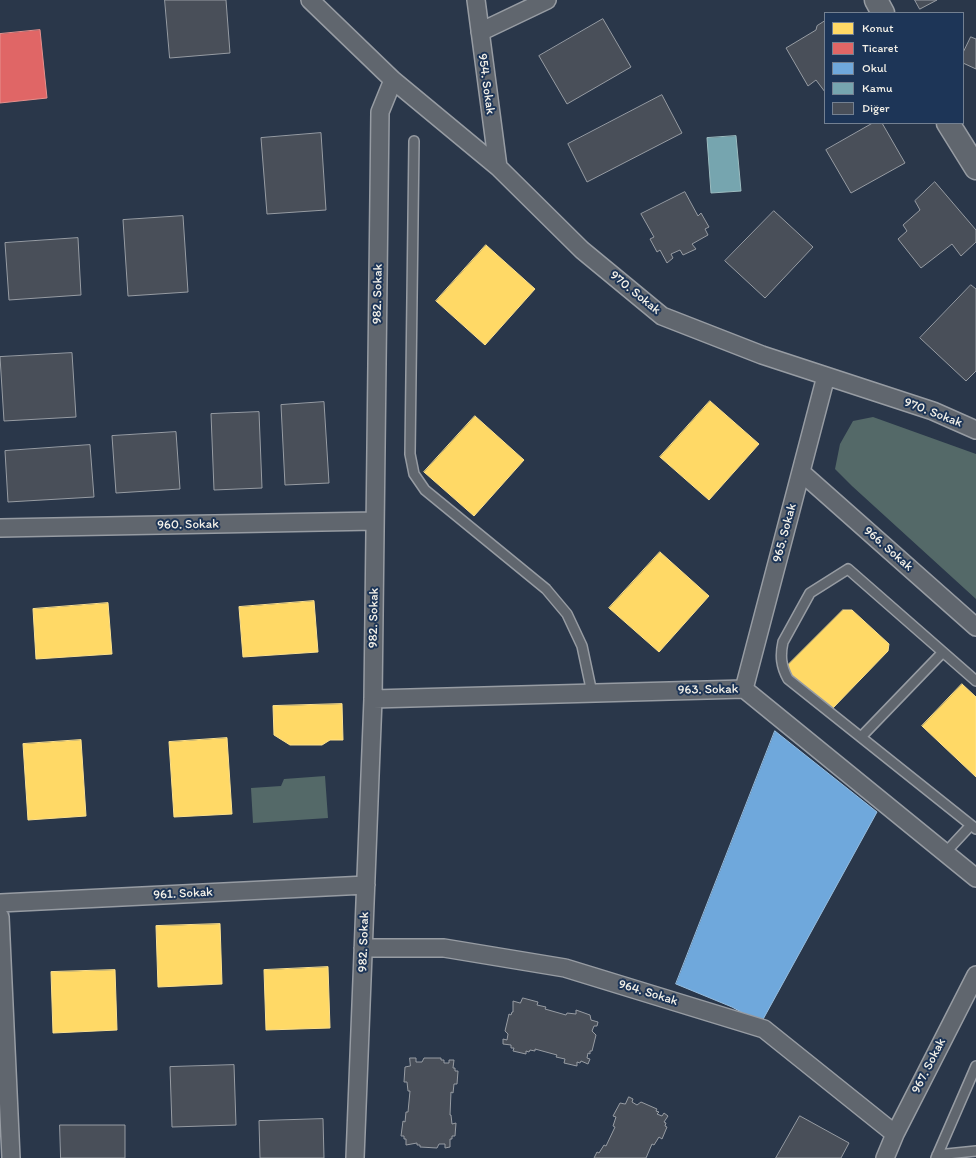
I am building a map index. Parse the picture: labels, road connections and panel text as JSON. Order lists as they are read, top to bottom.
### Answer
{
  "streets": {
    "street": [
      "954. Sokak",
      "970. Sokak",
      "982. Sokak",
      "960. Sokak",
      "965. Sokak",
      "966. Sokak",
      "963. Sokak",
      "961. Sokak",
      "964. Sokak",
      "967. Sokak"
    ]
  },
  "crossings": [
    ["954. Sokak", "970. Sokak"],
    ["970. Sokak", "982. Sokak"],
    ["970. Sokak", "965. Sokak"],
    ["982. Sokak", "960. Sokak"],
    ["982. Sokak", "963. Sokak"],
    ["982. Sokak", "961. Sokak"],
    ["982. Sokak", "964. Sokak"],
    ["965. Sokak", "966. Sokak"],
    ["965. Sokak", "963. Sokak"],
    ["964. Sokak", "967. Sokak"]
  ],
  "legend": [
    "Konut",
    "Ticaret",
    "Okul",
    "Kamu",
    "Diğer"
  ]
}
